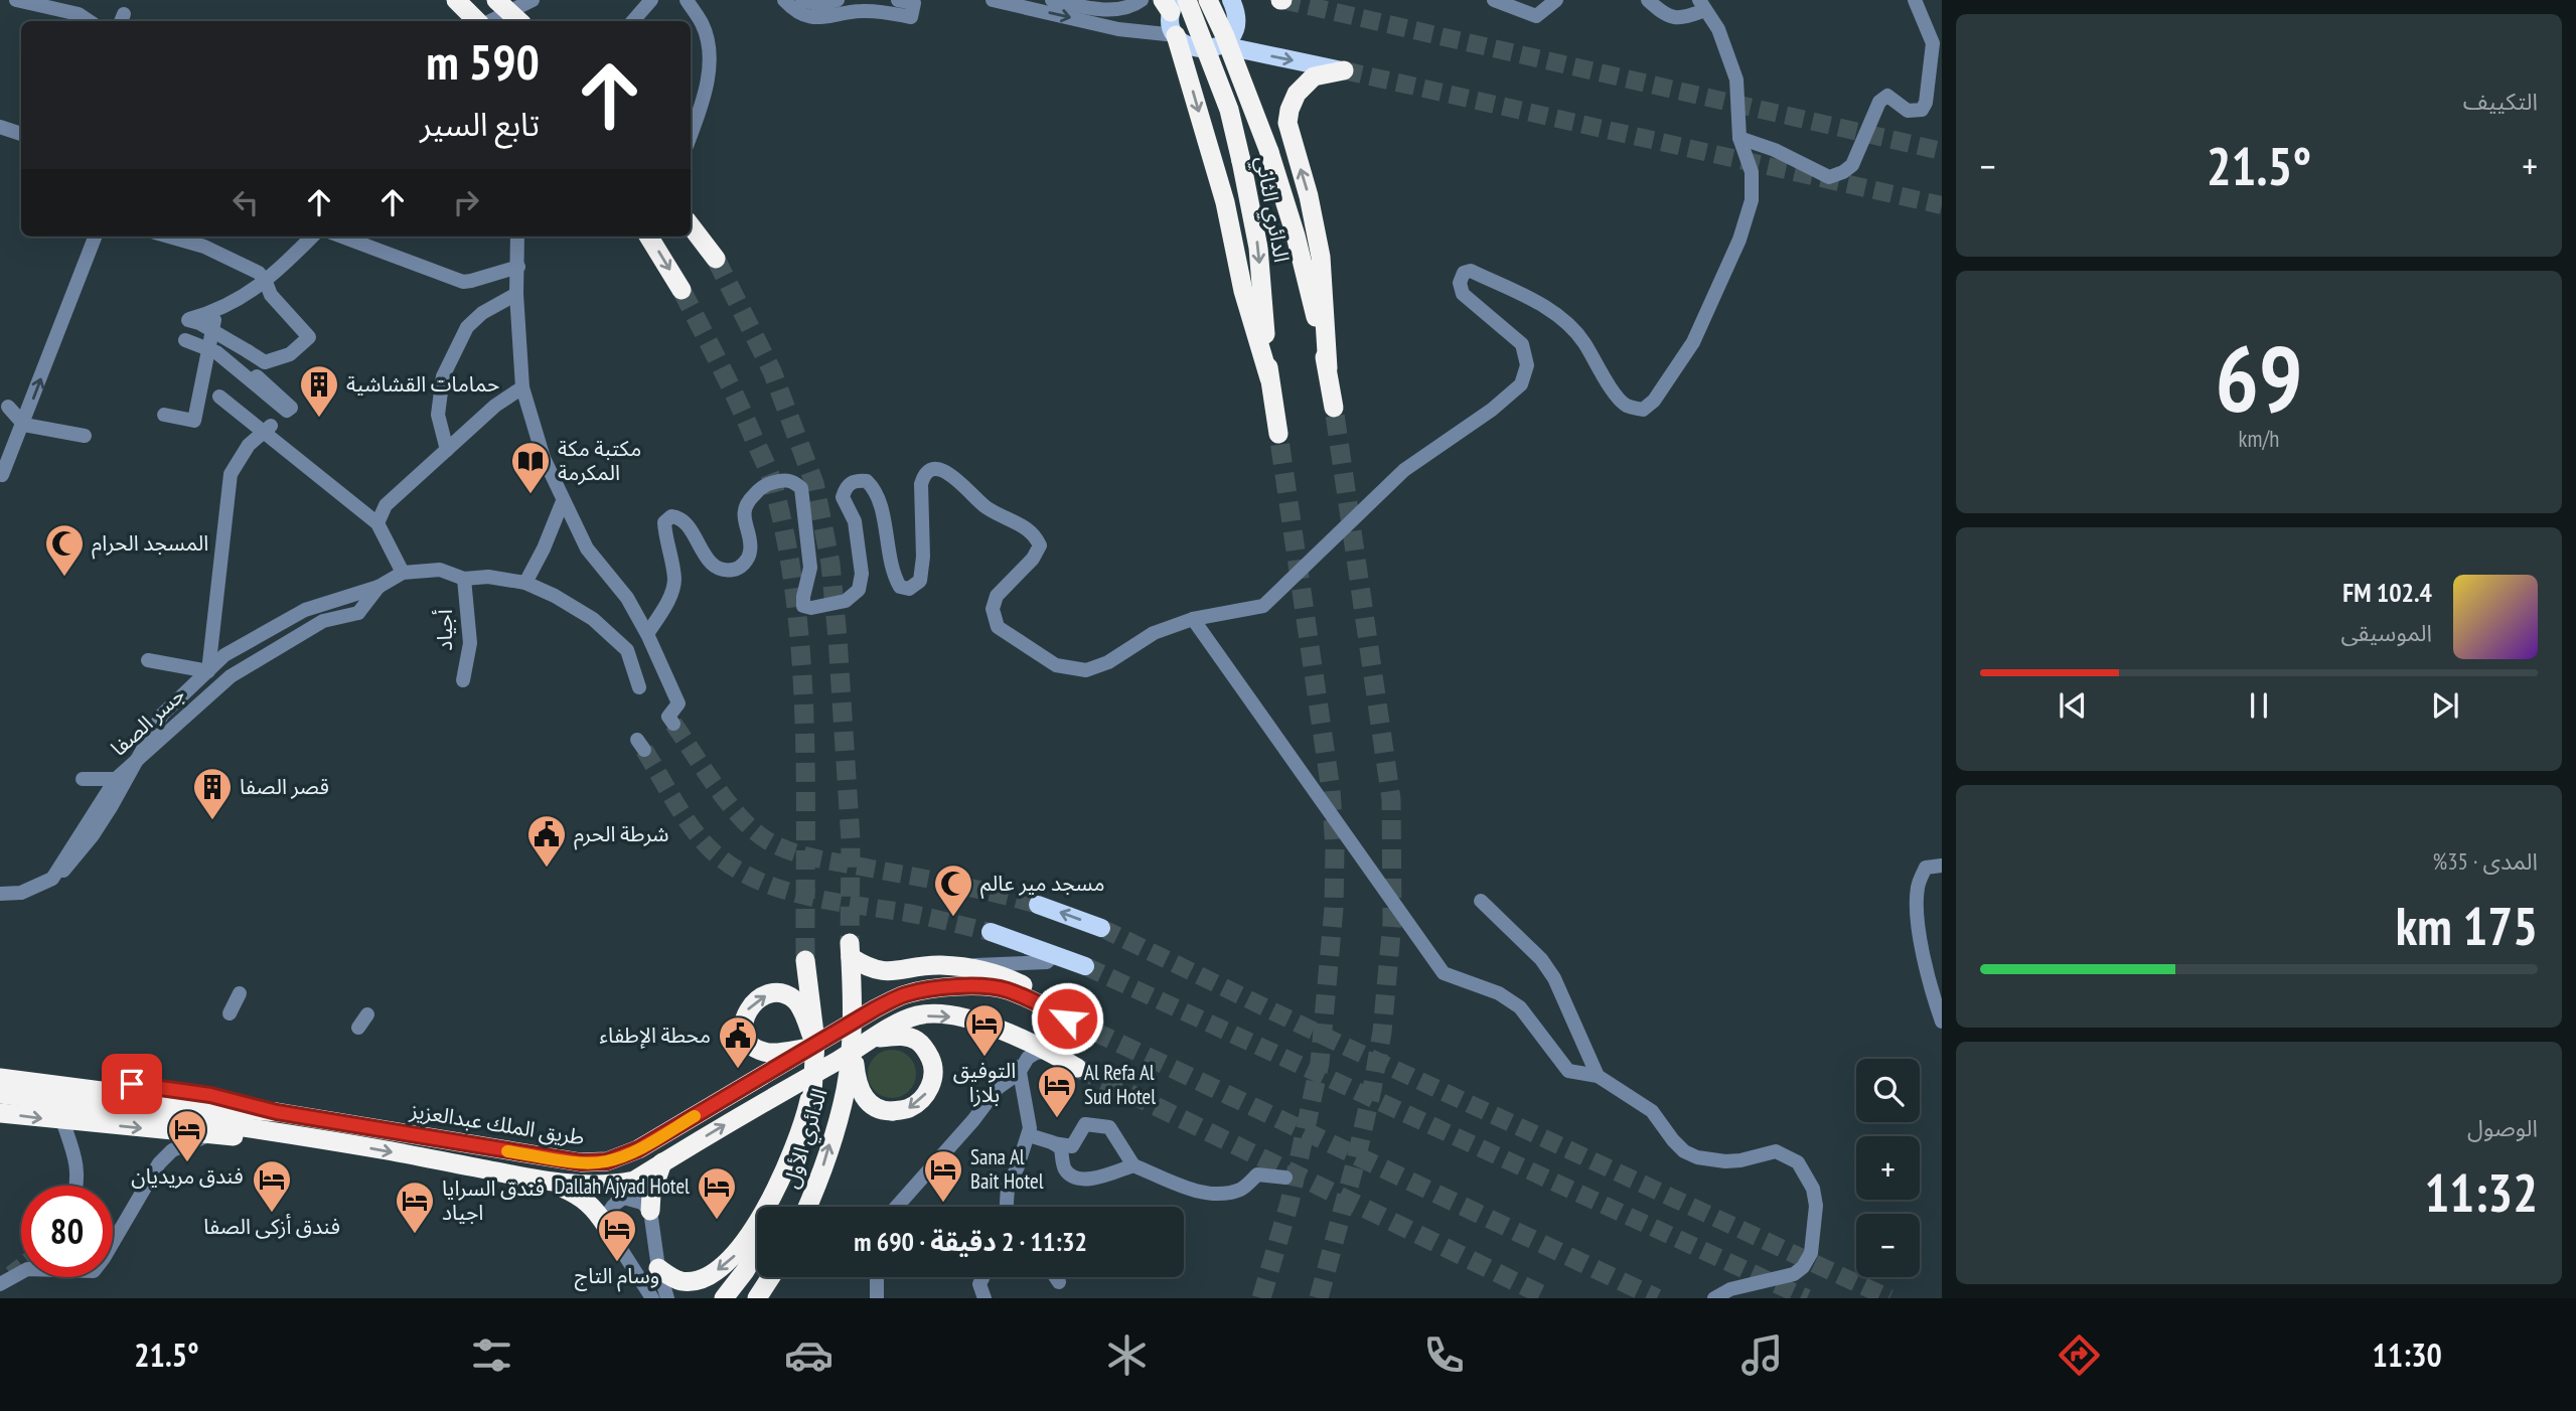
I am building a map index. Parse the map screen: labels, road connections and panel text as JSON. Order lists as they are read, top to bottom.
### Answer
{
  "streets": {
    "highway": ["الدائري الثاني", "طريق الملك عبدالعزيز", "الدائري الأول"],
    "street": ["أجياد", "جسر الصفا"]
  },
  "crossings": [
    ["طريق الملك عبدالعزيز", "الدائري الأول"]
  ],
  "places": {
    "building": ["حمامات القشاشية", "قصر الصفا"],
    "library": ["مكتبة مكة المكرمة"],
    "mosque": ["المسجد الحرام", "مسجد مير عالم"],
    "public building": ["شرطة الحرم", "محطة الإطفاء"],
    "hotel": [
      "التوفيق بلازا",
      "Al Refa Al Sud Hotel",
      "فندق مريديان",
      "Sana Al Bait Hotel",
      "فندق أزكى الصفا",
      "Dallah Ajyad Hotel",
      "فندق السرايا اجياد",
      "وسام التاج"
    ]
  },
  "page": {
    "tile": [
      "التكييف",
      ["69", "km/h"],
      ["المدى · 35%", "175 km"],
      ["الوصول", "11:32"]
    ],
    "turn": ["590 m", "تابع السير"],
    "heat": ["−", "21.5°", "+"],
    "song": ["102.4 FM", "الموسيقى"],
    "map_buttons": ["+", "−"],
    "limit": "80",
    "trip": "11:32 · 2 دقيقة · 690 m",
    "tabs": ["11:30", "21.5°"]
  }
}
